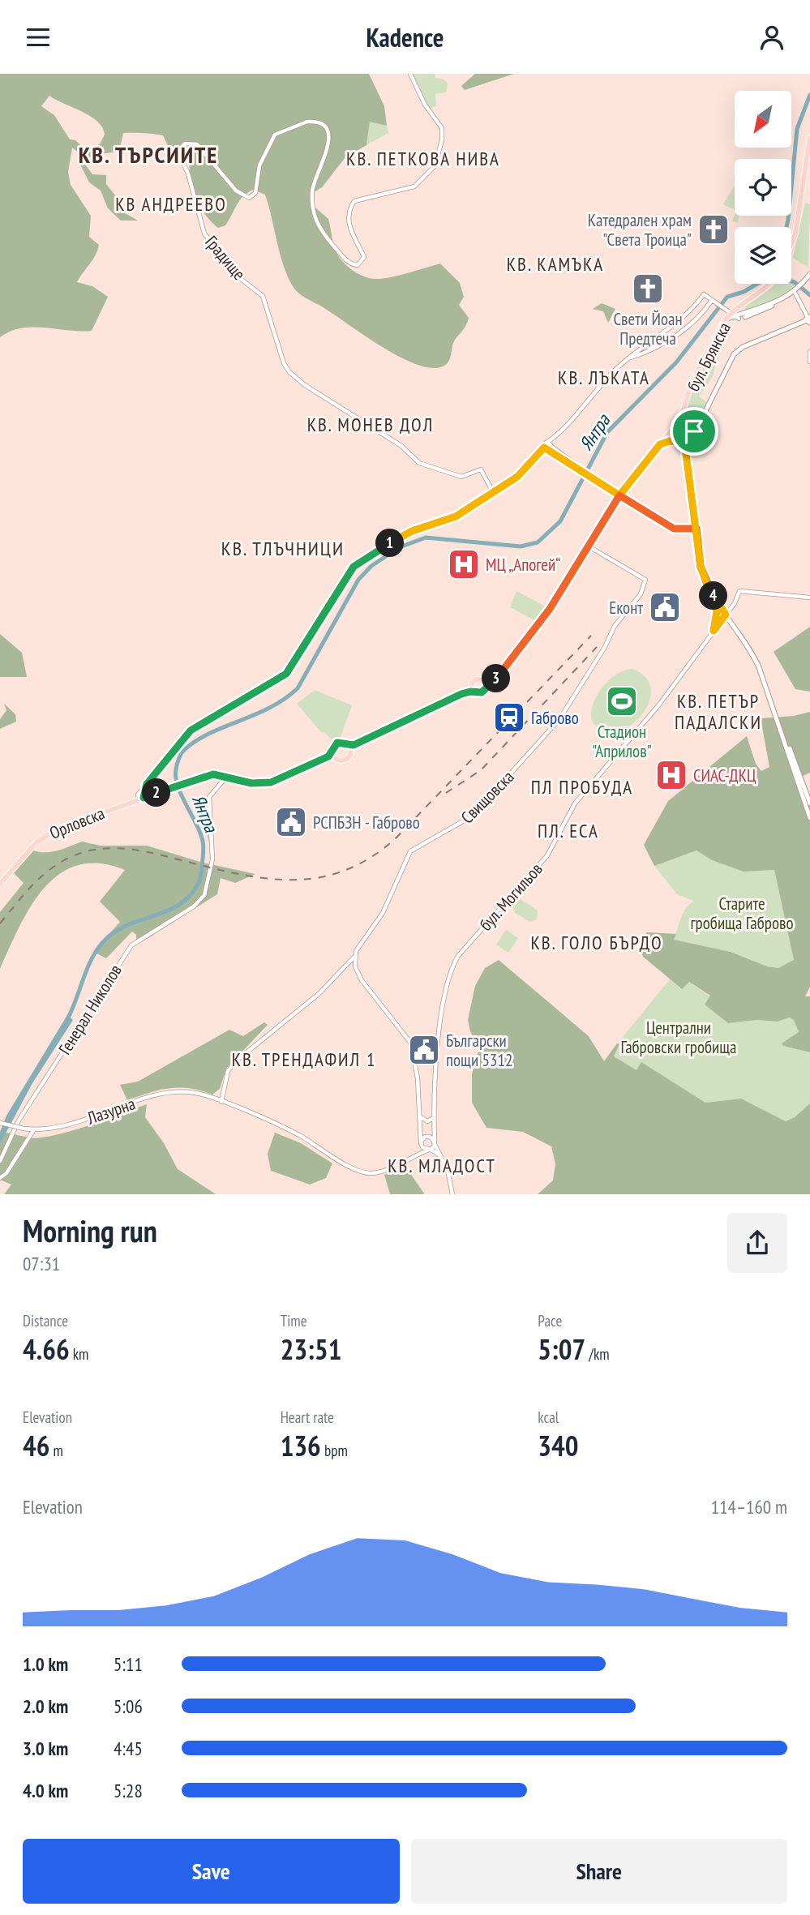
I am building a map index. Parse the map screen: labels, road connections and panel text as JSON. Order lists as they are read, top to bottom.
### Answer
{
  "streets": {
    "main road": ["бул. Брянска", "Орловска"],
    "street": [
      "Градище",
      "Свищовска",
      "бул. Могильов",
      "Генерал Николов",
      "Лазурна"
    ]
  },
  "crossings": [
    ["бул. Брянска", "Свищовска"],
    ["Орловска", "Генерал Николов"]
  ],
  "districts": [
    "КВ. ТЪРСИИТЕ",
    "КВ. ПЕТКОВА НИВА",
    "КВ АНДРЕЕВО",
    "КВ. КАМЪКА",
    "КВ. ЛЪКАТА",
    "КВ. МОНЕВ ДОЛ",
    "КВ. ТЛЪЧНИЦИ",
    "КВ. ПЕТЪР ПАДАЛСКИ",
    "ПЛ ПРОБУДА",
    "ПЛ. ЕСА",
    "КВ. ГОЛО БЪРДО",
    "КВ. ТРЕНДАФИЛ 1",
    "КВ. МЛАДОСТ"
  ],
  "water": ["Янтра"],
  "parks": ["Старите гробища Габрово", "Централни Габровски гробища"],
  "places": {
    "church": ["Катедрален храм \"Света Троица\"", "Свети Йоан Предтеча"],
    "hospital": ["МЦ „Апогей“", "СИАС-ДКЦ"],
    "public building": ["Еконт", "РСПБЗН - Габрово", "Български пощи 5312"],
    "sports": ["Стадион \"Априлов\""],
    "station": ["Габрово"]
  },
  "north": "bottom left",
  "page": {
    "header": "Kadence",
    "pins": [
      "1",
      "4",
      "3",
      "2"
    ],
    "heading": ["Morning run", "07:31"],
    "stats": [
      ["Distance", "4.66 km"],
      ["Time", "23:51"],
      ["Pace", "5:07 /km"],
      ["Elevation", "46 m"],
      ["Heart rate", "136 bpm"],
      ["kcal", "340"]
    ],
    "chart": ["Elevation", "114–160 m"],
    "list": [
      {
        "name": "1.0 km",
        "note": "5:11"
      },
      {
        "name": "2.0 km",
        "note": "5:06"
      },
      {
        "name": "3.0 km",
        "note": "4:45"
      },
      {
        "name": "4.0 km",
        "note": "5:28"
      }
    ],
    "buttons": ["Save", "Share"]
  }
}
